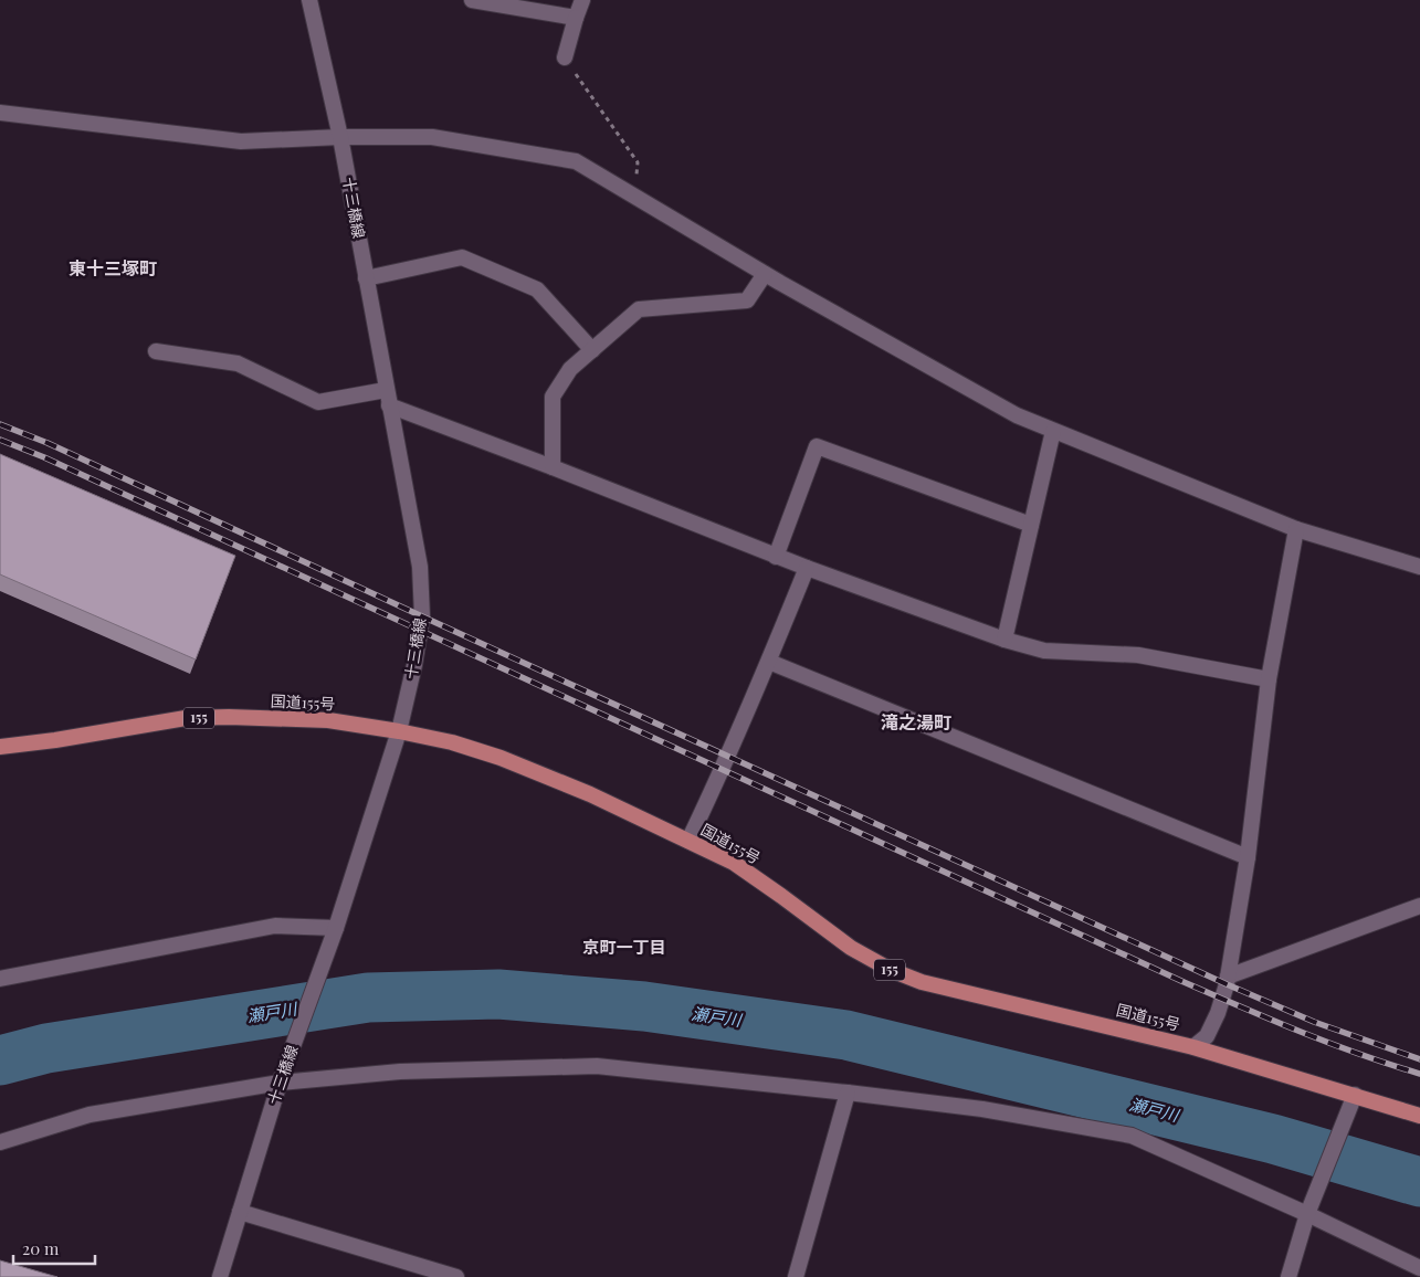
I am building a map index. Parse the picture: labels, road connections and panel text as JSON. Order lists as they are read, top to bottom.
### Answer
{
  "streets": {
    "highway": ["国道155号", "155"],
    "street": ["十三橋線"]
  },
  "crossings": [
    ["十三橋線", "国道155号"]
  ],
  "districts": ["東十三塚町", "滝之湯町", "京町一丁目"],
  "water": ["瀬戸川"],
  "scale_bar": "20 m"
}
